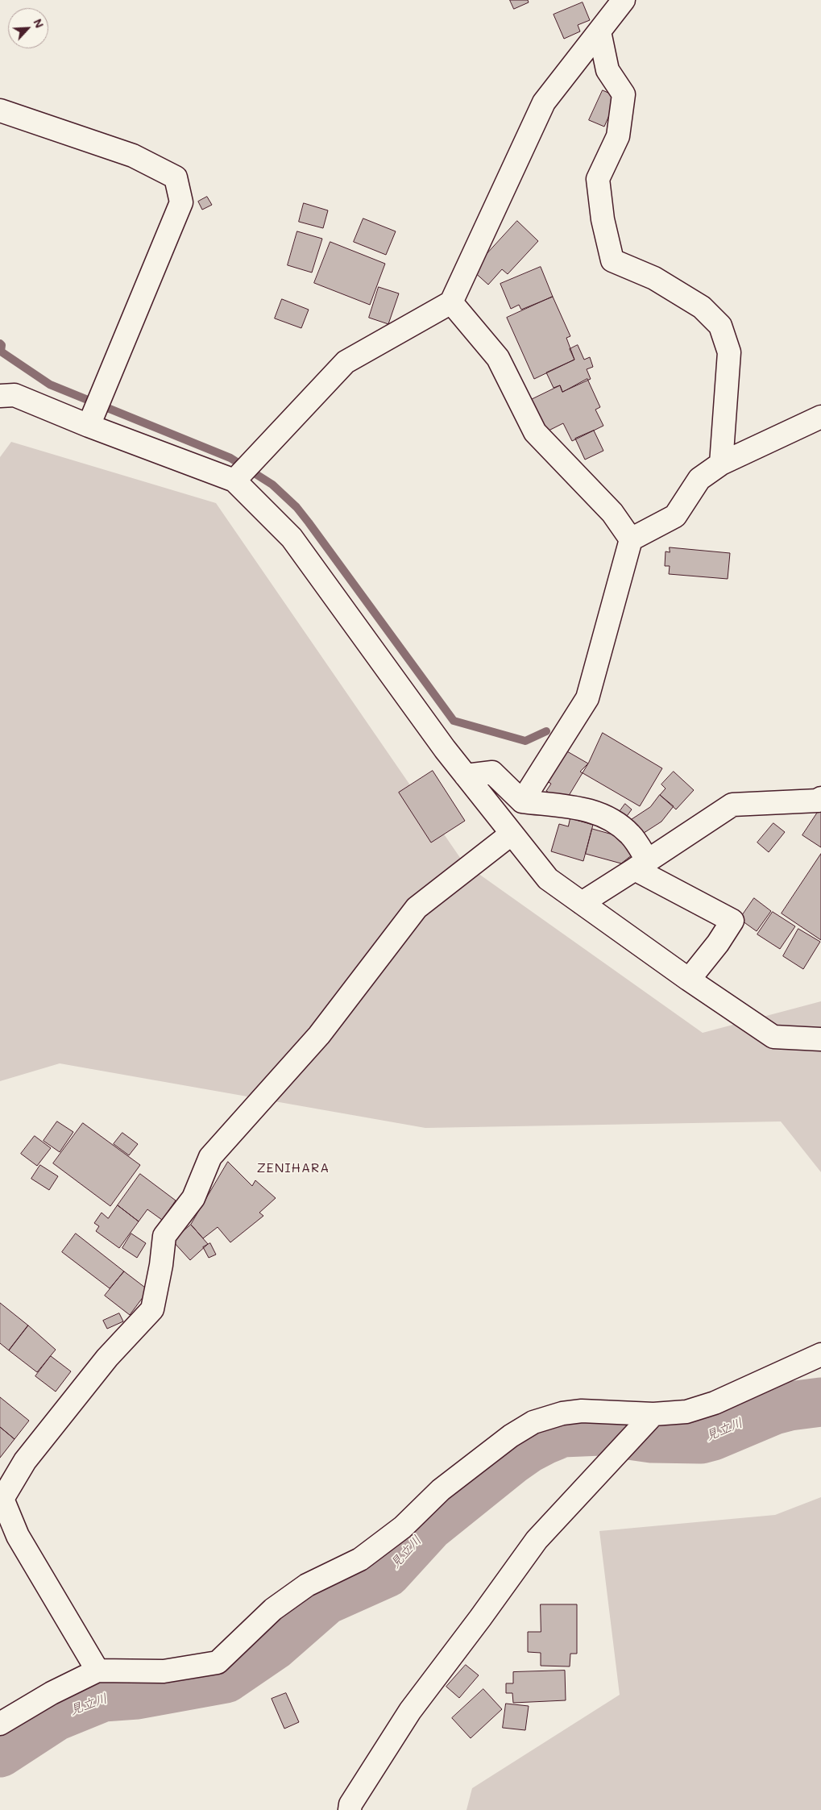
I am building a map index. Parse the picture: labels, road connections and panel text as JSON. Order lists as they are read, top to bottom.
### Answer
{
  "districts": ["ZENIHARA"],
  "water": ["見立川"],
  "north": "top right"
}
